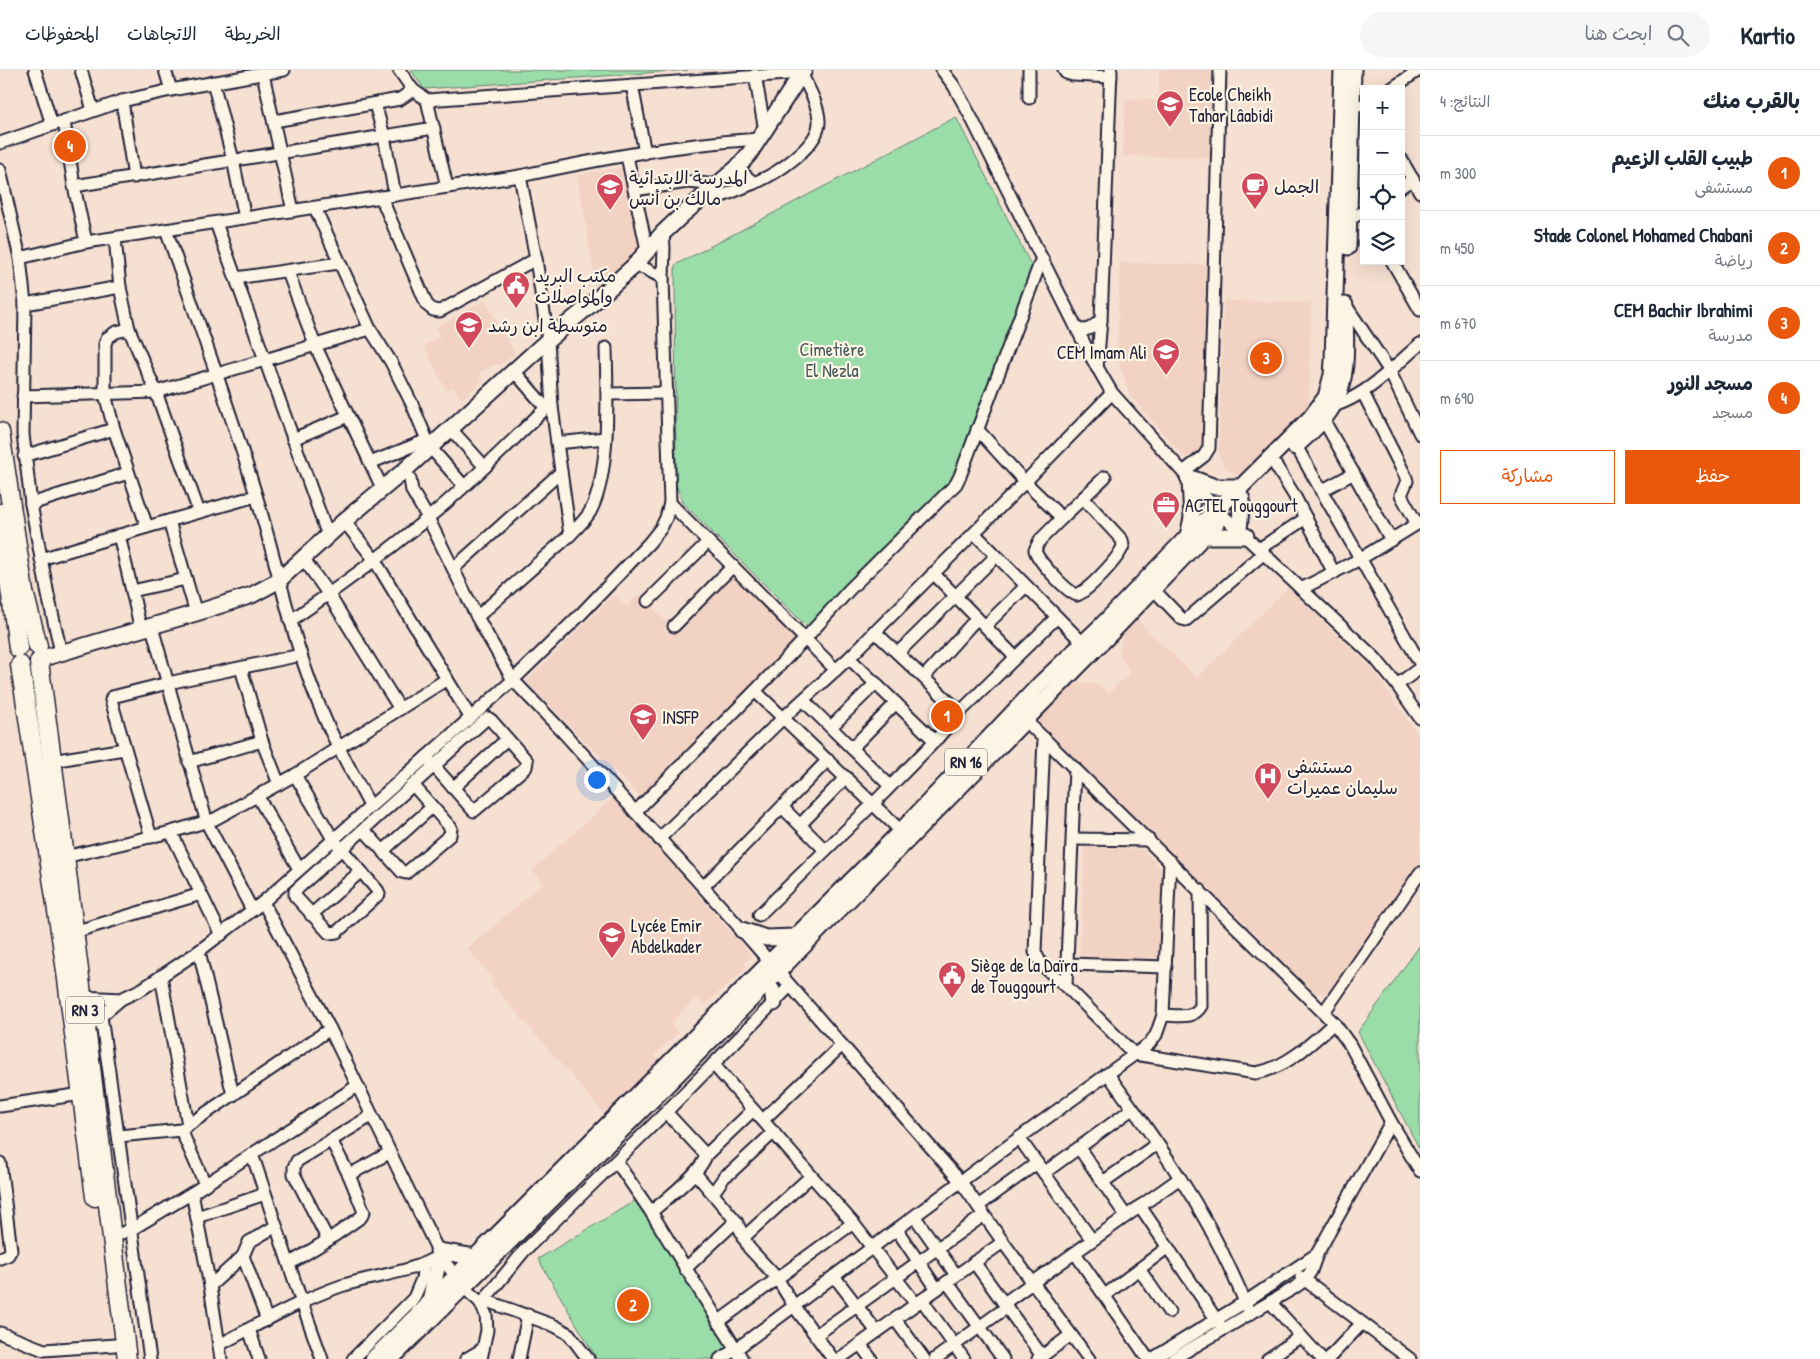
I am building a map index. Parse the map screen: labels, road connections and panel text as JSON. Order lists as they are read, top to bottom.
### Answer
{
  "streets": {
    "highway": ["RN 3"],
    "main road": ["RN 16"]
  },
  "parks": ["Cimetière El Nezla"],
  "places": {
    "school or university": [
      "Ecole Cheikh Tahar Lâabidi",
      "المدرسة الابتدائية مالك بن أنس",
      "متوسطة ابن رشد",
      "CEM Imam Ali",
      "INSFP",
      "Lycée Emir Abdelkader"
    ],
    "cafe": ["الجمل"],
    "public building": ["مكتب البريد والمواصلات", "Siège de la Daïra de Touggourt"],
    "office": ["ACTEL Touggourt"],
    "hospital": ["مستشفى سليمان عميرات"]
  },
  "page": {
    "header": "Kartio",
    "search": "ابحث هنا",
    "nav": ["الخريطة", "الاتجاهات", "المحفوظات"],
    "heading": ["بالقرب منك", "النتائج: 4"],
    "map_buttons": ["+", "−"],
    "pins": [
      "4",
      "3",
      "1",
      "2"
    ],
    "list": [
      {
        "mark": "1",
        "name": "طبيب القلب الزعيم",
        "note": "مستشفى",
        "value": "300 m"
      },
      {
        "mark": "2",
        "name": "Stade Colonel Mohamed Chabani",
        "note": "رياضة",
        "value": "450 m"
      },
      {
        "mark": "3",
        "name": "CEM Bachir Ibrahimi",
        "note": "مدرسة",
        "value": "670 m"
      },
      {
        "mark": "4",
        "name": "مسجد النور",
        "note": "مسجد",
        "value": "690 m"
      }
    ],
    "buttons": ["حفظ", "مشاركة"]
  }
}
